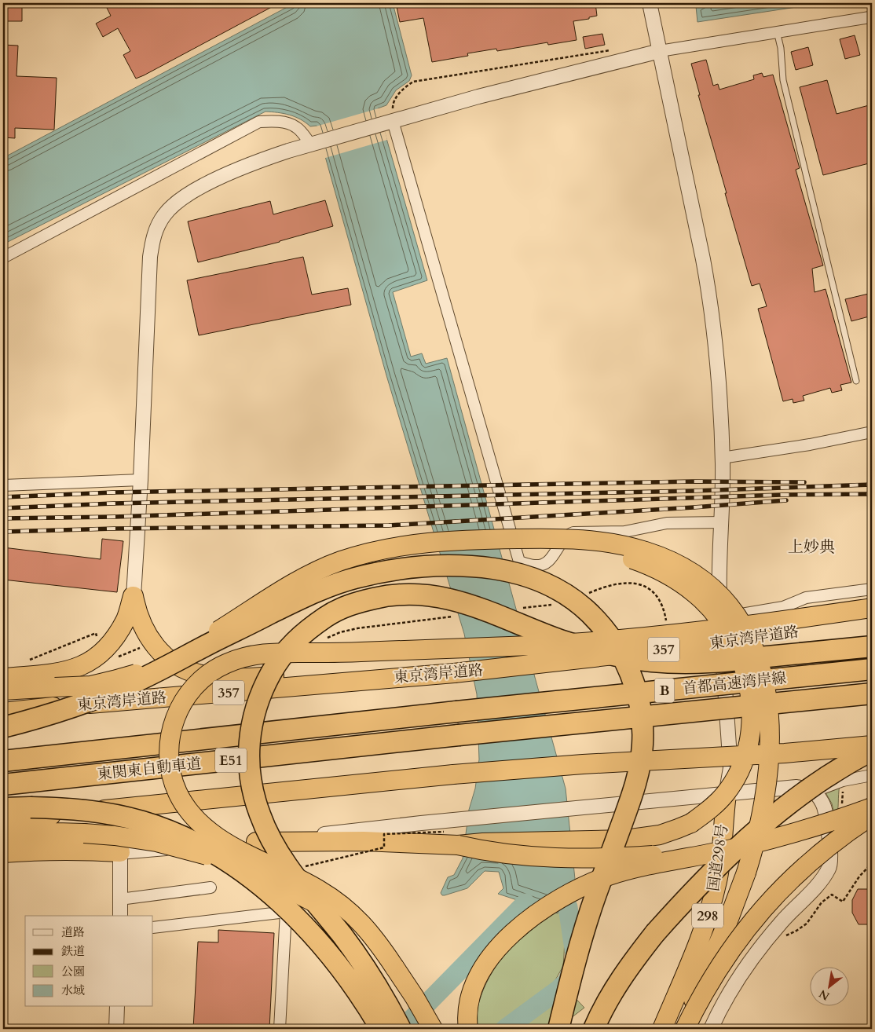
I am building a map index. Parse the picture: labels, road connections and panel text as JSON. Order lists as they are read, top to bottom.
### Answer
{
  "streets": {
    "highway": [
      "東京湾岸道路",
      "357",
      "首都高速湾岸線",
      "B",
      "E51",
      "東関東自動車道",
      "国道298号",
      "298"
    ]
  },
  "crossings": [
    ["首都高速湾岸線", "東関東自動車道"]
  ],
  "districts": ["上妙典"],
  "legend": [
    "道路",
    "鉄道",
    "公園",
    "水域"
  ],
  "north": "bottom left"
}
